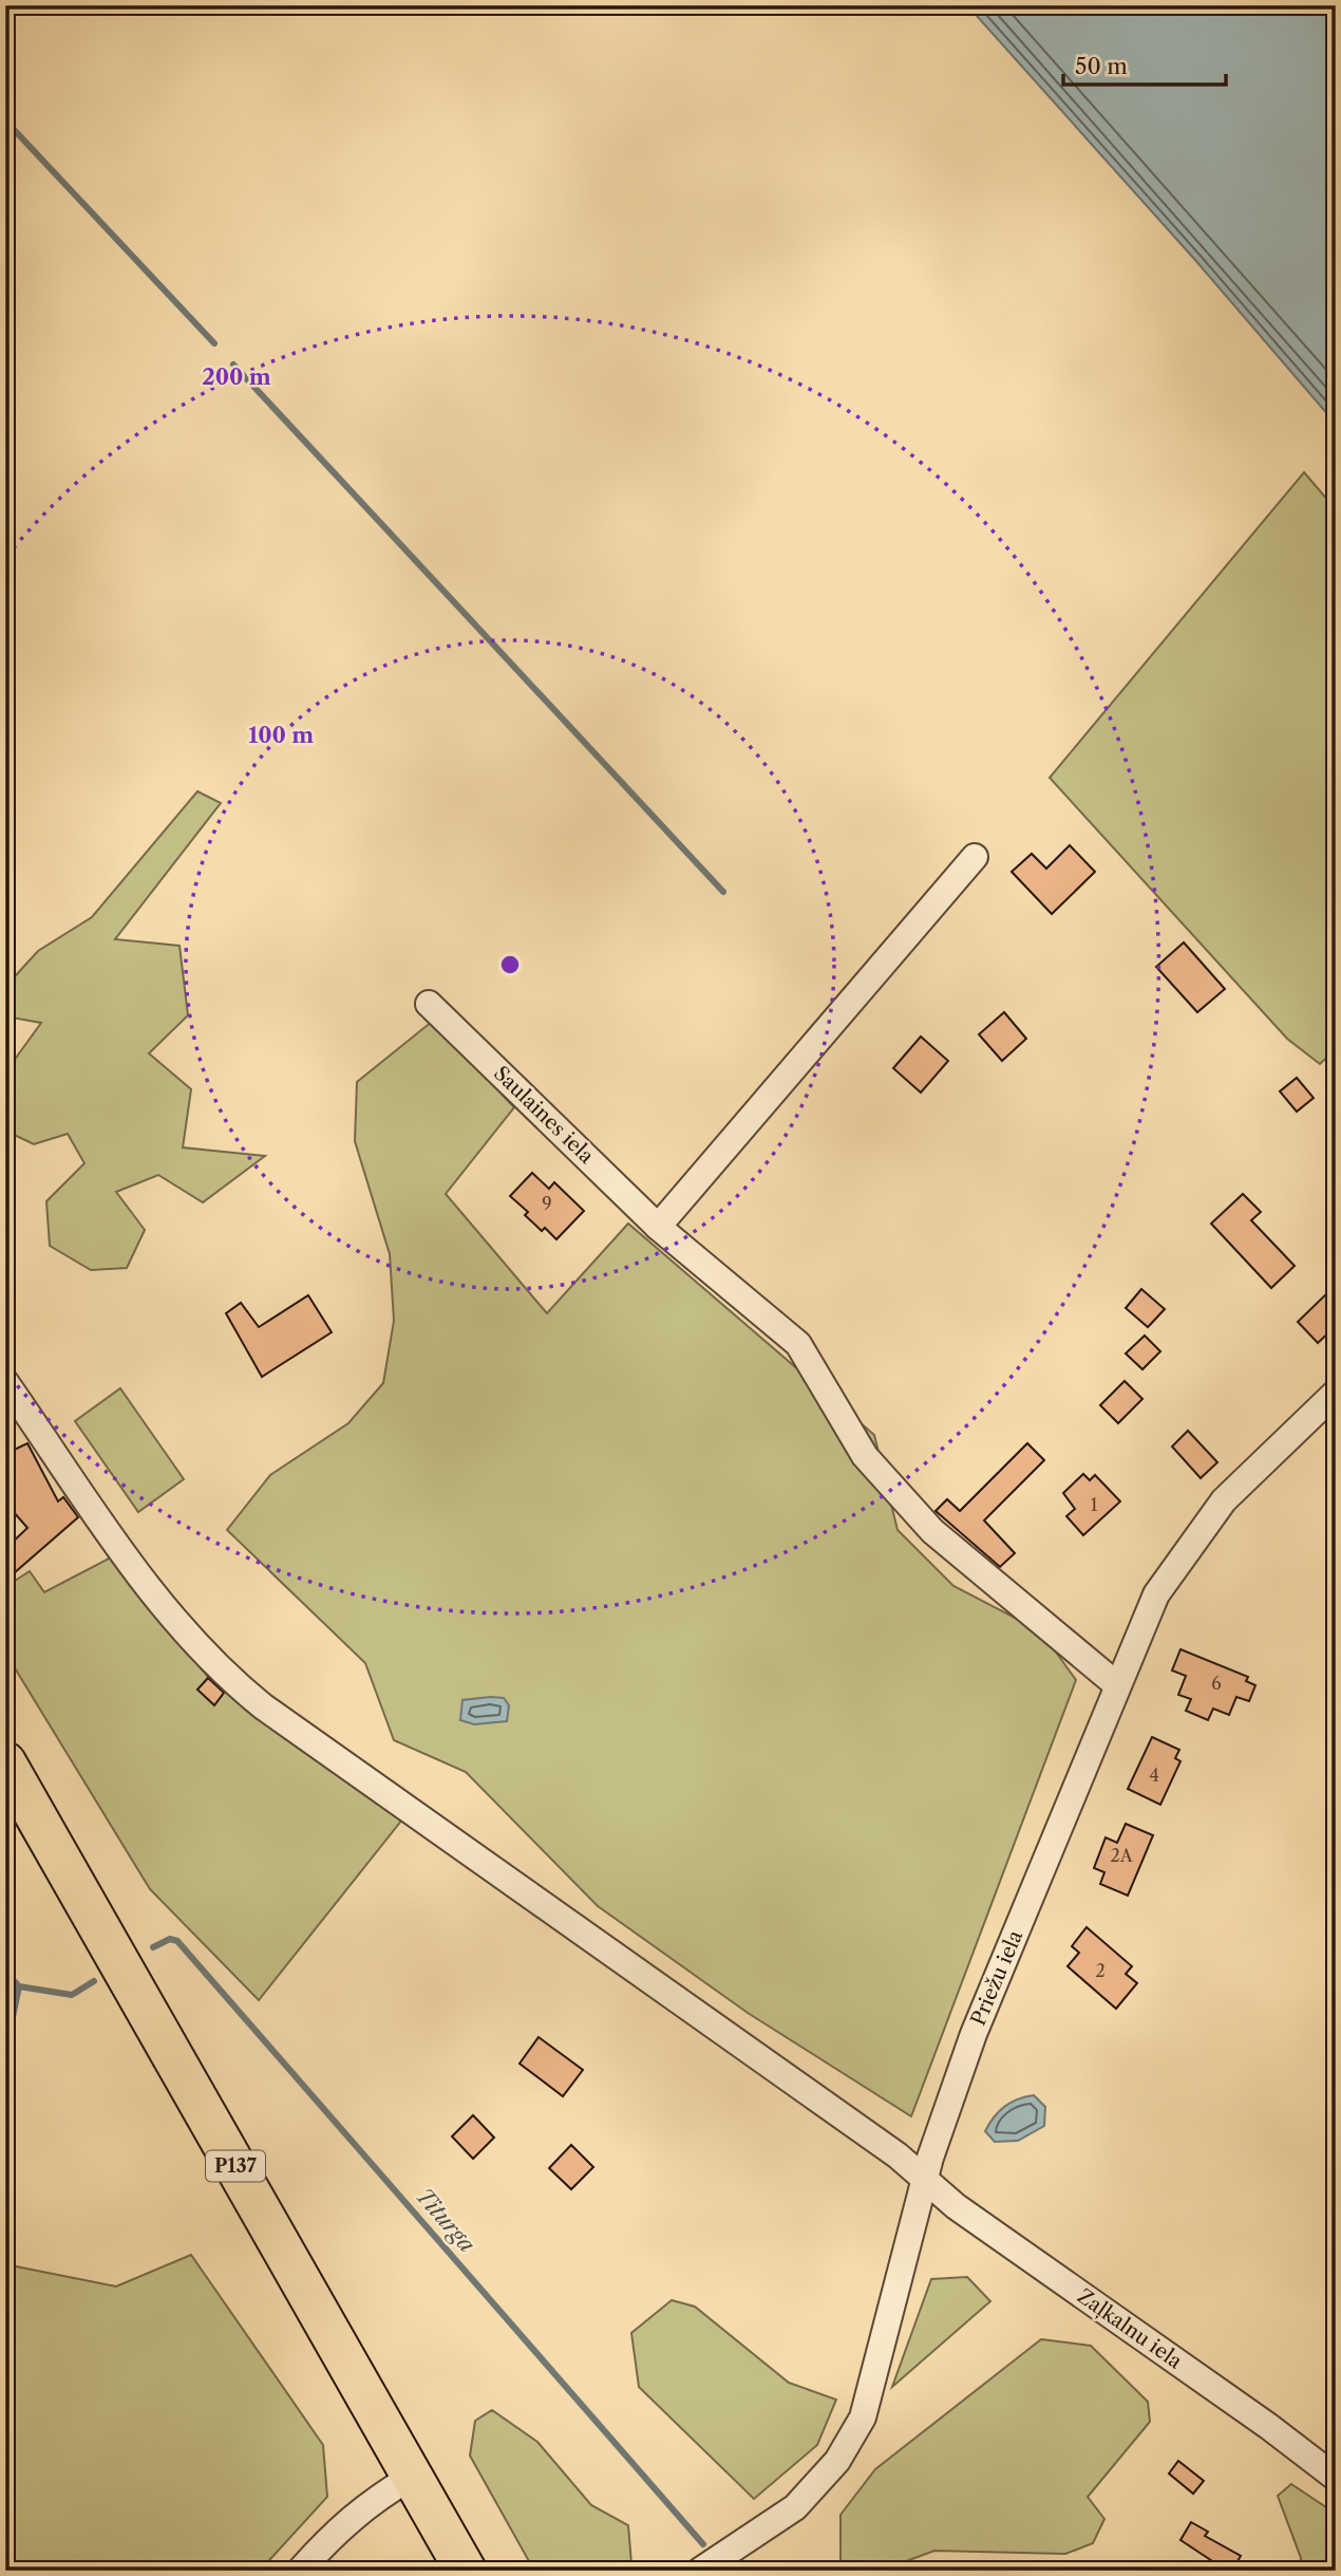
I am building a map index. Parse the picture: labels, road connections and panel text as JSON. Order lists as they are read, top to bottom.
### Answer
{
  "streets": {
    "main road": ["P137"],
    "street": ["Saulaines iela", "Priežu iela", "Zaļkalnu iela"]
  },
  "crossings": [
    ["Saulaines iela", "Priežu iela"],
    ["Priežu iela", "Zaļkalnu iela"]
  ],
  "water": ["Titurga"],
  "house_numbers": [
    "9",
    "1",
    "6",
    "4",
    "2A",
    "2"
  ],
  "scale_bar": "50 m",
  "rings": ["200 m", "100 m"]
}
